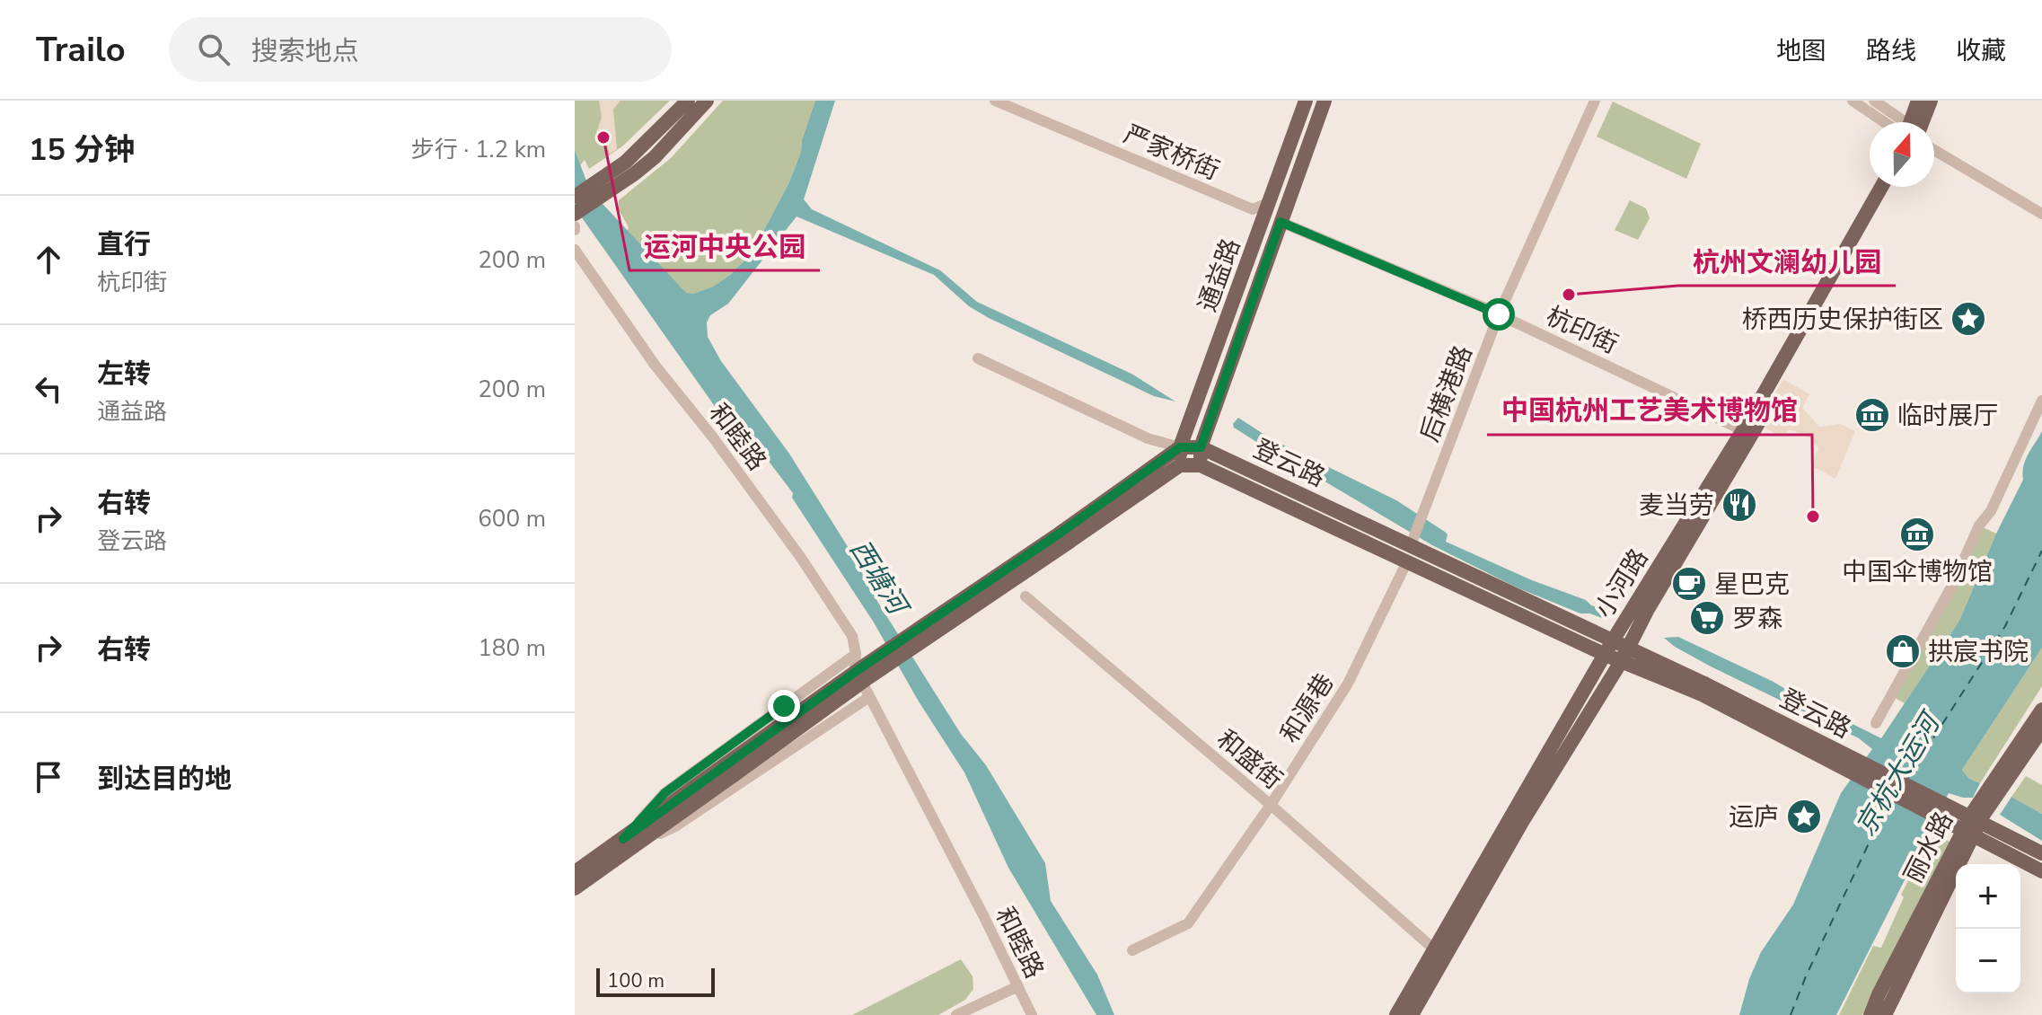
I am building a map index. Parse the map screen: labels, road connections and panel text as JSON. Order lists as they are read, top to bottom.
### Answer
{
  "streets": {
    "main road": [
      "通益路",
      "登云路",
      "小河路",
      "丽水路"
    ],
    "street": [
      "严家桥街",
      "杭印街",
      "后横港路",
      "和睦路",
      "和源巷",
      "和盛街"
    ]
  },
  "crossings": [
    ["通益路", "杭印街"],
    ["通益路", "登云路"],
    ["杭印街", "后横港路"],
    ["杭印街", "小河路"],
    ["后横港路", "登云路"],
    ["登云路", "小河路"],
    ["登云路", "和源巷"],
    ["小河路", "和盛街"],
    ["和源巷", "和盛街"]
  ],
  "water": ["西塘河", "京杭大运河"],
  "places": {
    "other": ["运河中央公园", "杭州文澜幼儿园", "中国杭州工艺美术博物馆"],
    "place": ["桥西历史保护街区", "运庐"],
    "museum": ["临时展厅", "中国伞博物馆"],
    "restaurant": ["麦当劳"],
    "cafe": ["星巴克"],
    "supermarket": ["罗森"],
    "shop": ["拱宸书院"]
  },
  "scale_bar": "100 m",
  "north": "top",
  "page": {
    "header": "Trailo",
    "search": "搜索地点",
    "nav": ["地图", "路线", "收藏"],
    "heading": ["15 分钟", "步行 · 1.2 km"],
    "list": [
      ["直行", "杭印街", "200 m"],
      ["左转", "通益路", "200 m"],
      ["右转", "登云路", "600 m"],
      ["右转", "180 m"],
      "到达目的地"
    ],
    "map_buttons": ["+", "−"],
    "scale": "100 m"
  }
}
